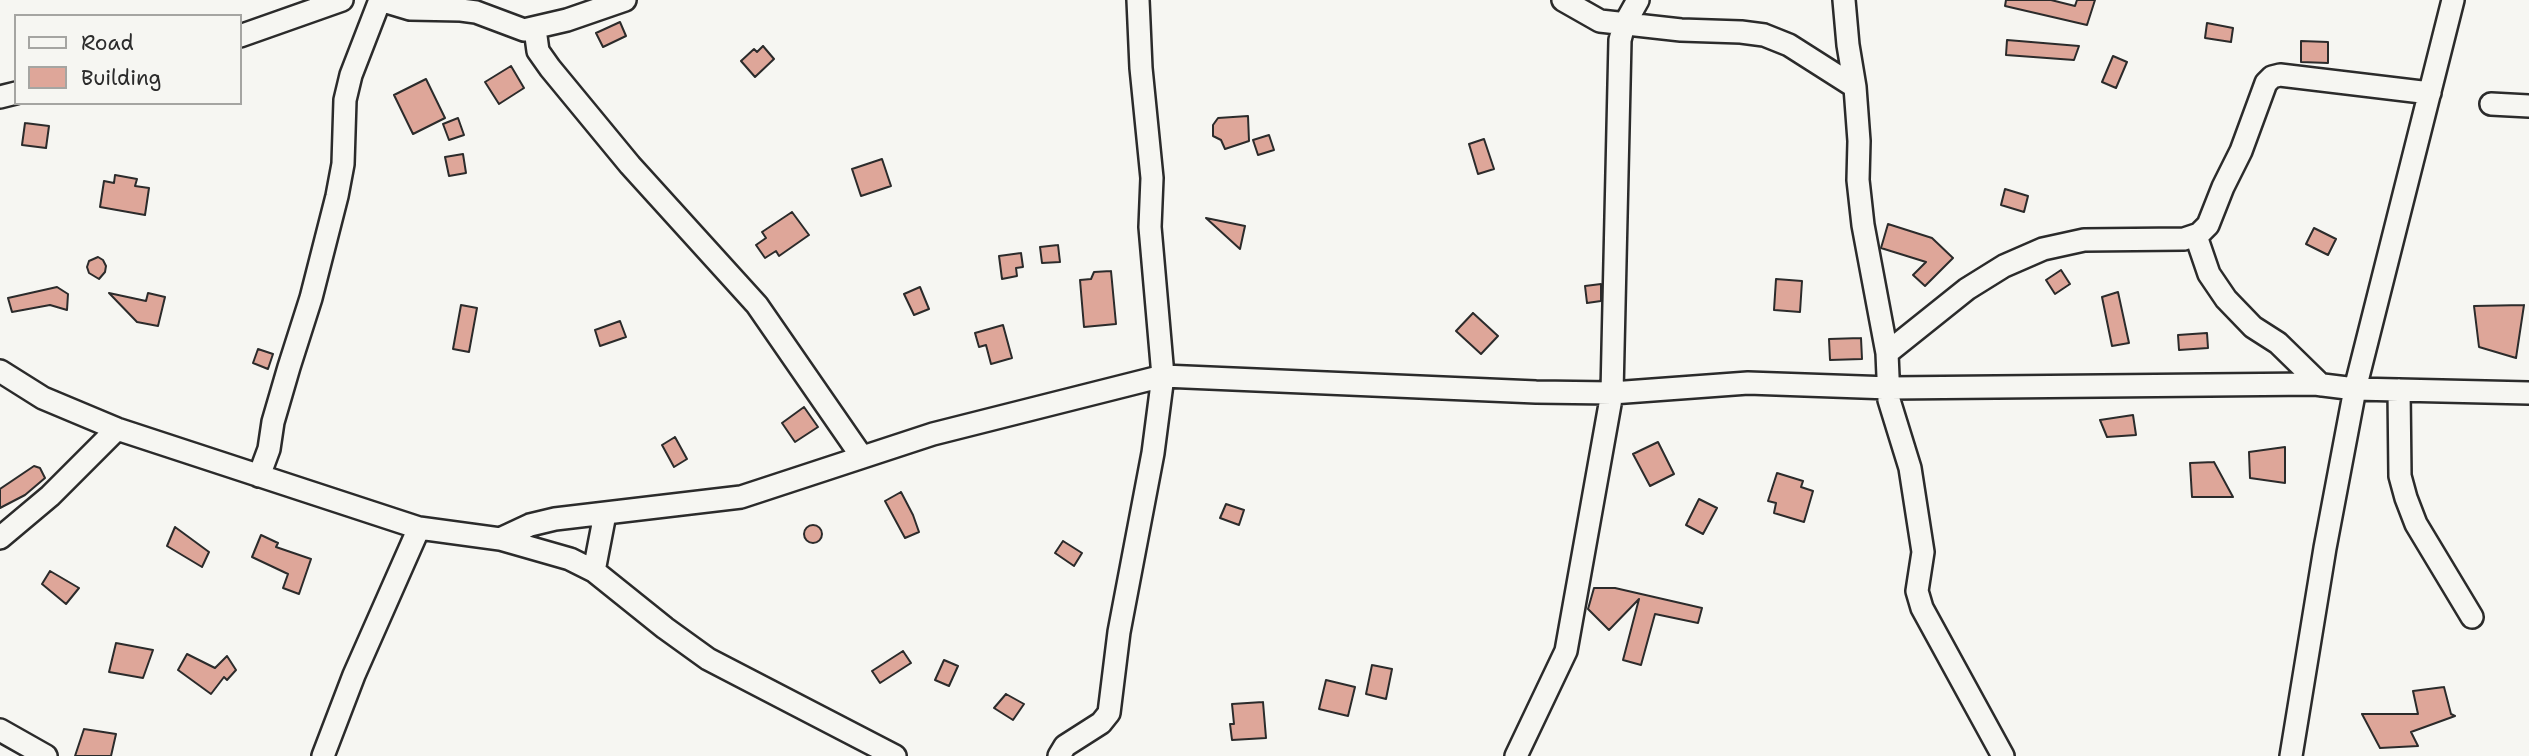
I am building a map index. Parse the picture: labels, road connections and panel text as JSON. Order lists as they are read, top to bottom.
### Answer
{
  "legend": ["Road", "Building"]
}
